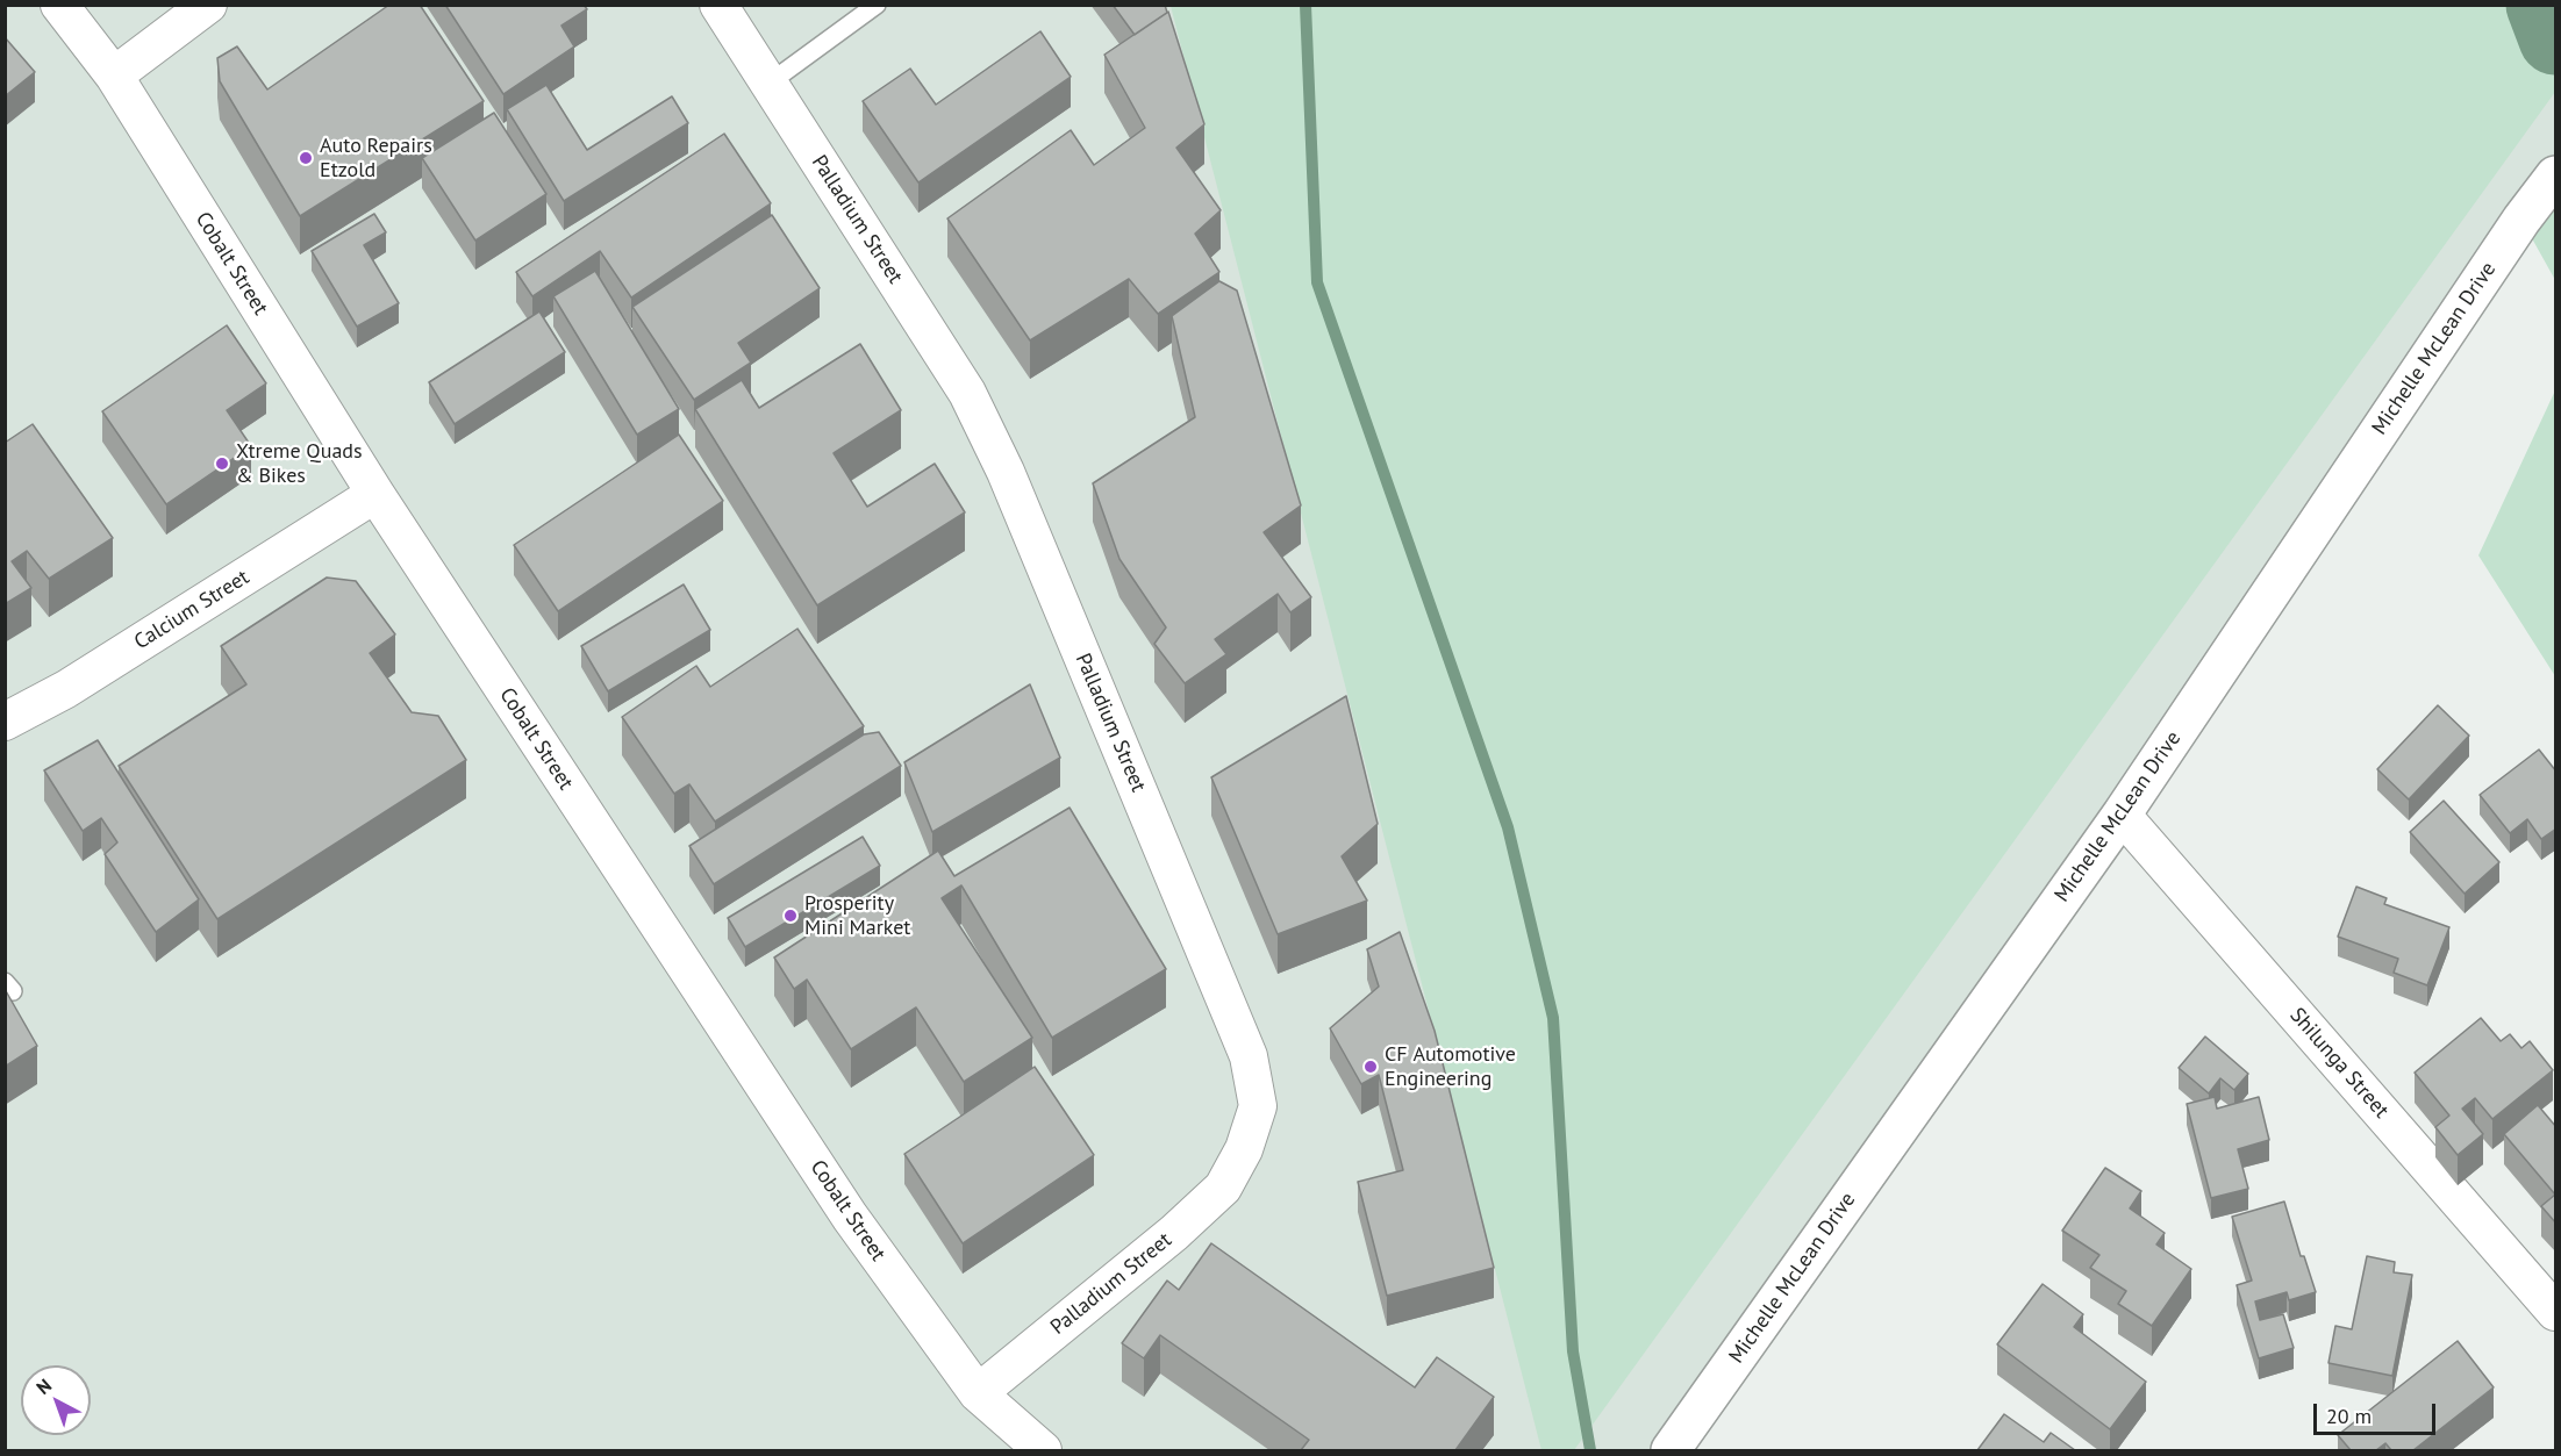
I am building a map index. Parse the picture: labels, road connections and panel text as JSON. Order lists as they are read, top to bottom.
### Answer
{
  "streets": {
    "street": [
      "Palladium Street",
      "Cobalt Street",
      "Michelle McLean Drive",
      "Calcium Street",
      "Shilunga Street"
    ]
  },
  "crossings": [
    ["Palladium Street", "Cobalt Street"],
    ["Cobalt Street", "Calcium Street"],
    ["Michelle McLean Drive", "Shilunga Street"]
  ],
  "places": [
    "Auto Repairs Etzold",
    "Xtreme Quads & Bikes",
    "Prosperity Mini Market",
    "CF Automotive Engineering"
  ],
  "scale_bar": "20 m",
  "north": "top left"
}
